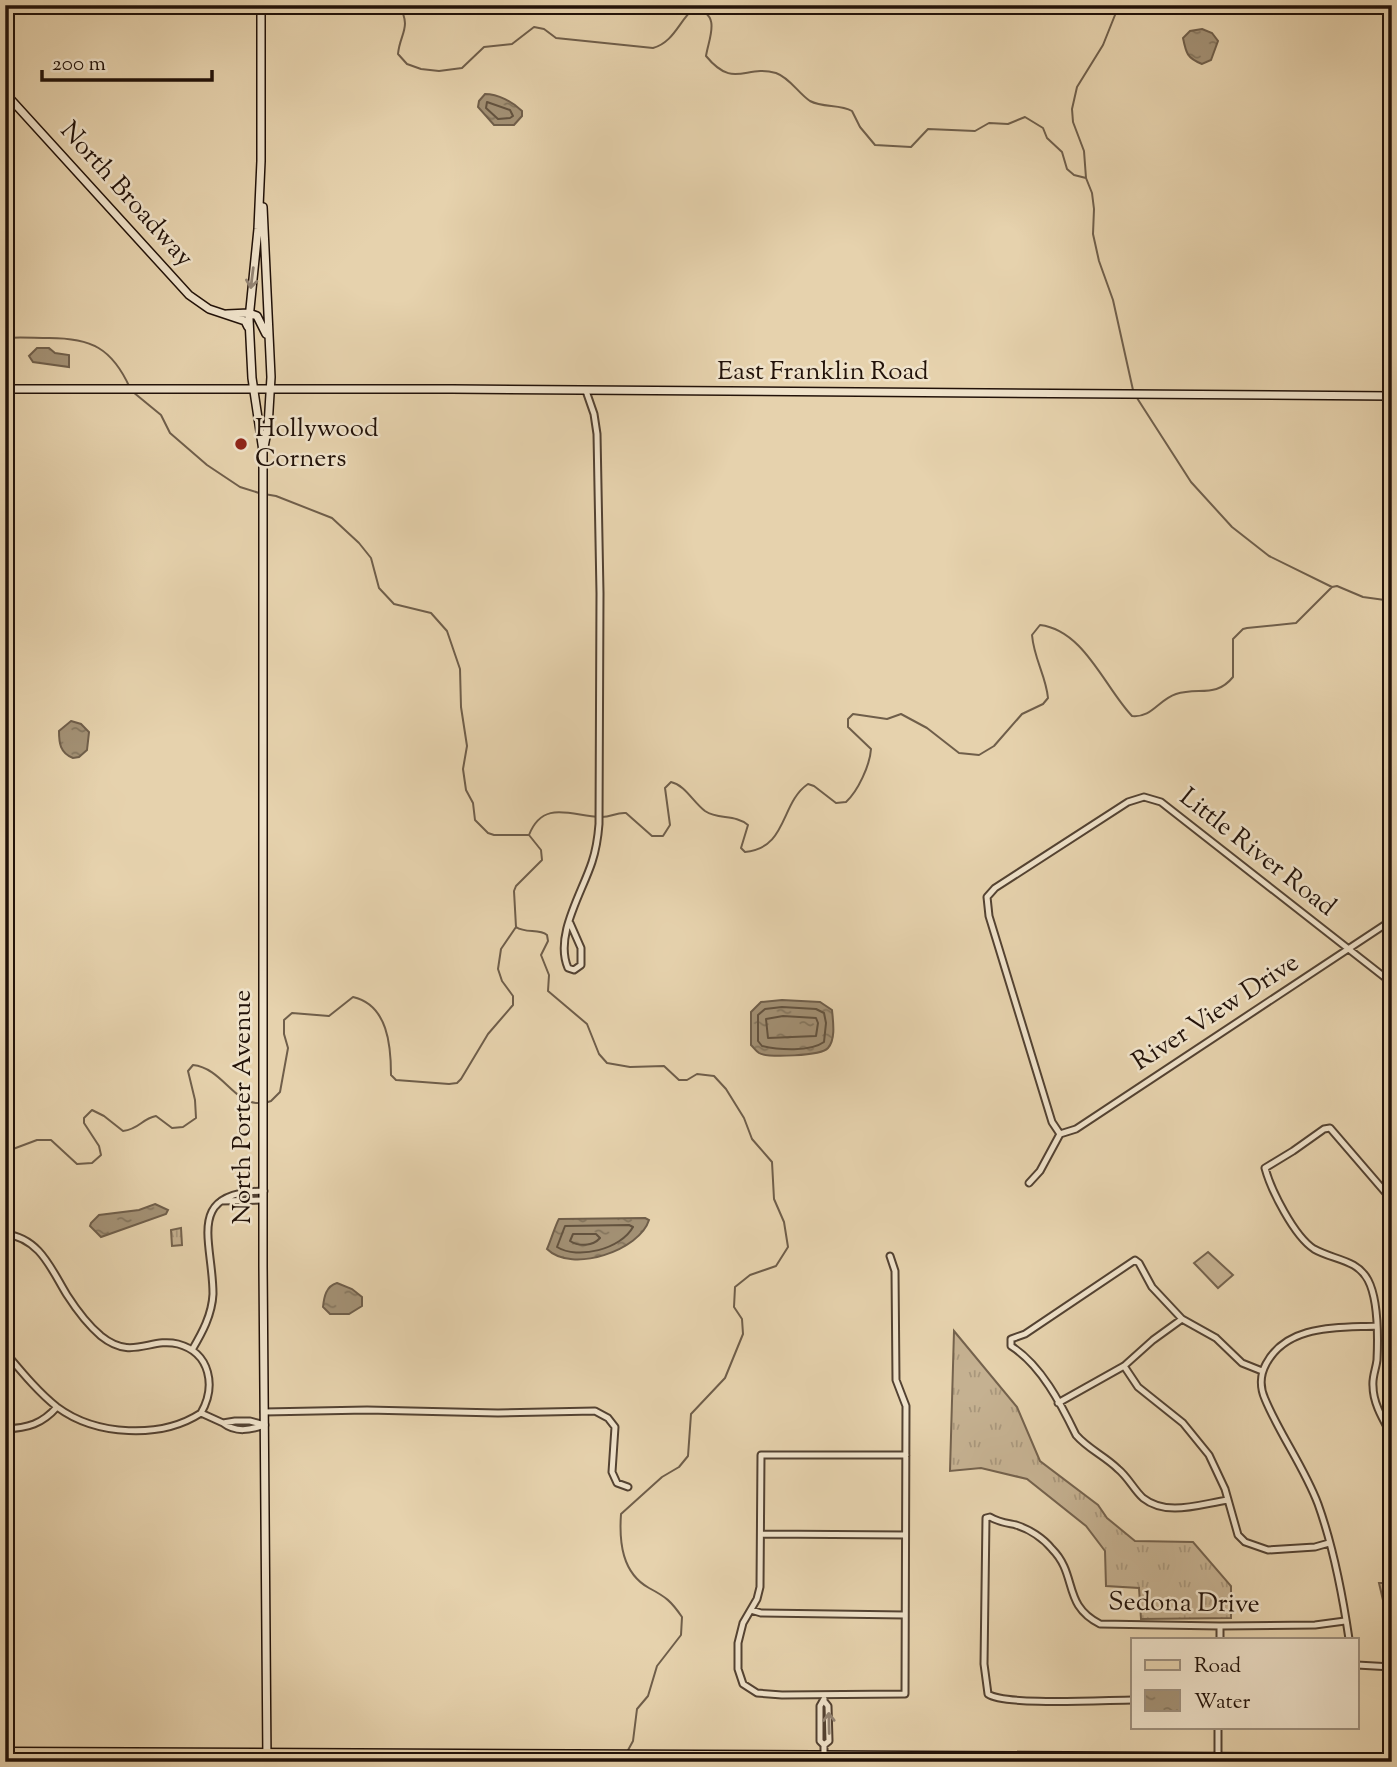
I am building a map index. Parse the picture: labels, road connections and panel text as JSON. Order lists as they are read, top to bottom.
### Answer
{
  "streets": {
    "street": [
      "North Broadway",
      "East Franklin Road",
      "Little River Road",
      "River View Drive",
      "North Porter Avenue",
      "Sedona Drive"
    ]
  },
  "crossings": [
    ["North Broadway", "North Porter Avenue"],
    ["East Franklin Road", "North Porter Avenue"],
    ["Little River Road", "River View Drive"]
  ],
  "places": ["Hollywood Corners"],
  "legend": ["Road", "Water"],
  "scale_bar": "200 m"
}
